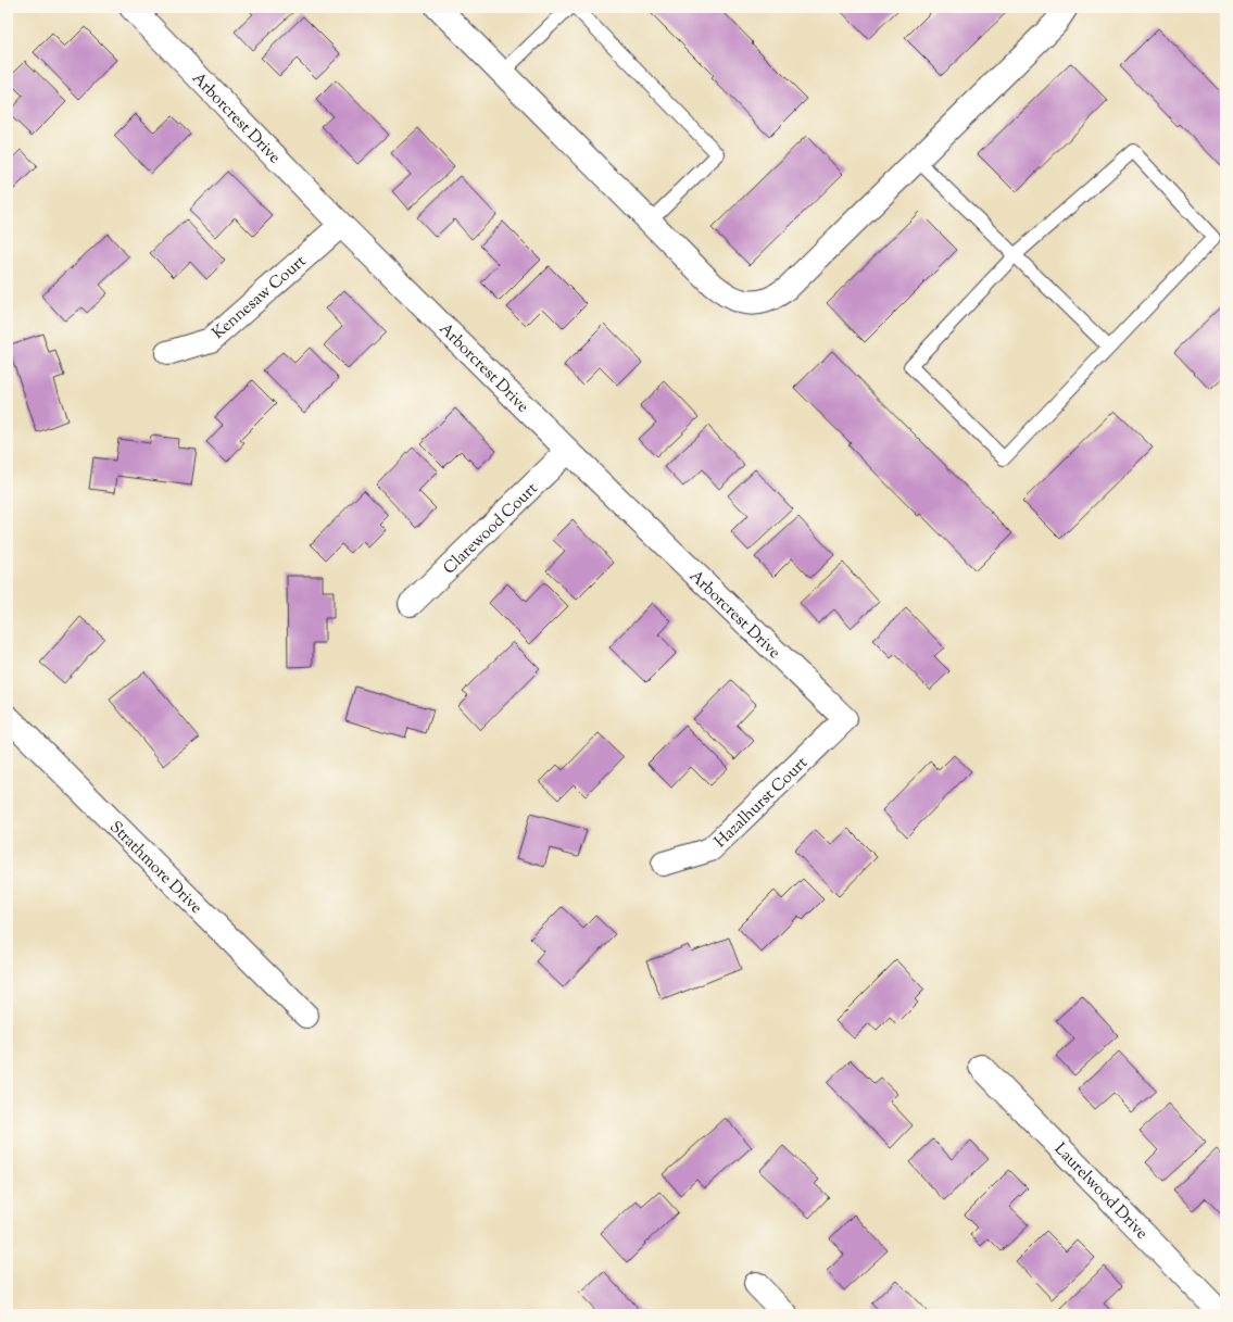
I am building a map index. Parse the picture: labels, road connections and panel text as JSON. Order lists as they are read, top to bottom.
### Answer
{
  "streets": {
    "street": [
      "Arborcrest Drive",
      "Kennesaw Court",
      "Clarewood Court",
      "Hazalhurst Court",
      "Strathmore Drive",
      "Laurelwood Drive"
    ]
  },
  "crossings": [
    ["Arborcrest Drive", "Kennesaw Court"],
    ["Arborcrest Drive", "Clarewood Court"],
    ["Arborcrest Drive", "Hazalhurst Court"]
  ]
}
